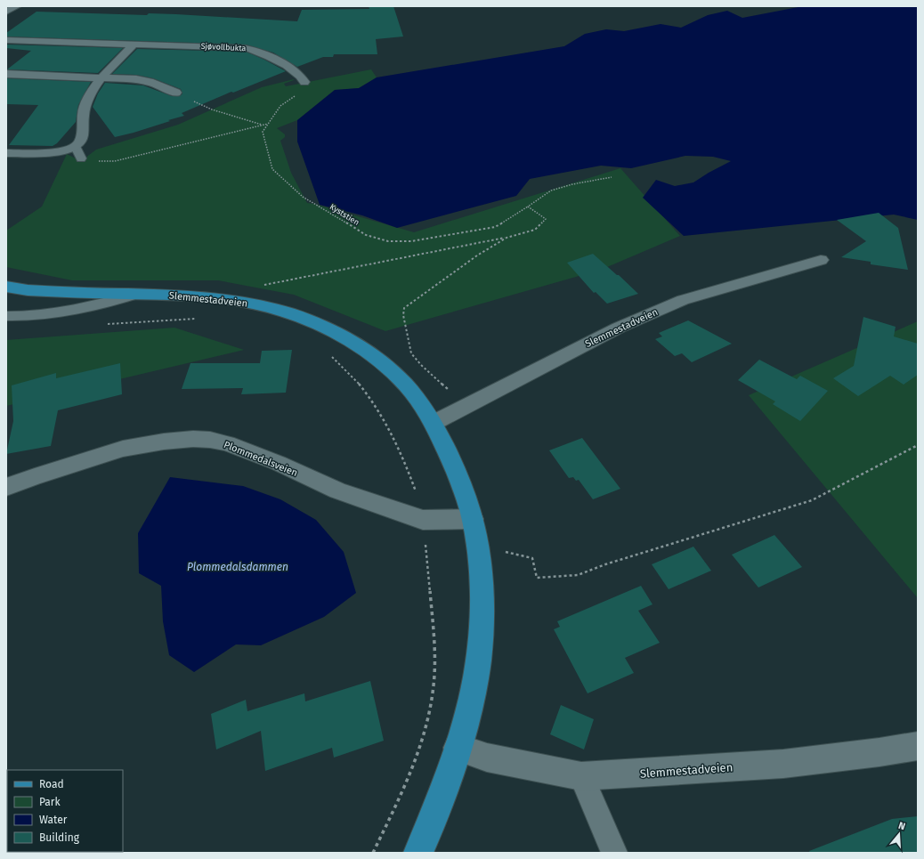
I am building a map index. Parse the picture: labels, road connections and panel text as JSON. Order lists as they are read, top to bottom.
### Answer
{
  "streets": {
    "main road": ["Slemmestadveien"],
    "street": ["Sjøvollbukta", "Plommedalsveien"],
    "path": ["Kyststien"]
  },
  "crossings": [
    ["Sjøvollbukta", "Kyststien"],
    ["Slemmestadveien", "Plommedalsveien"]
  ],
  "water": ["Plommedalsdammen"],
  "legend": [
    "Road",
    "Park",
    "Water",
    "Building"
  ],
  "north": "top"
}
